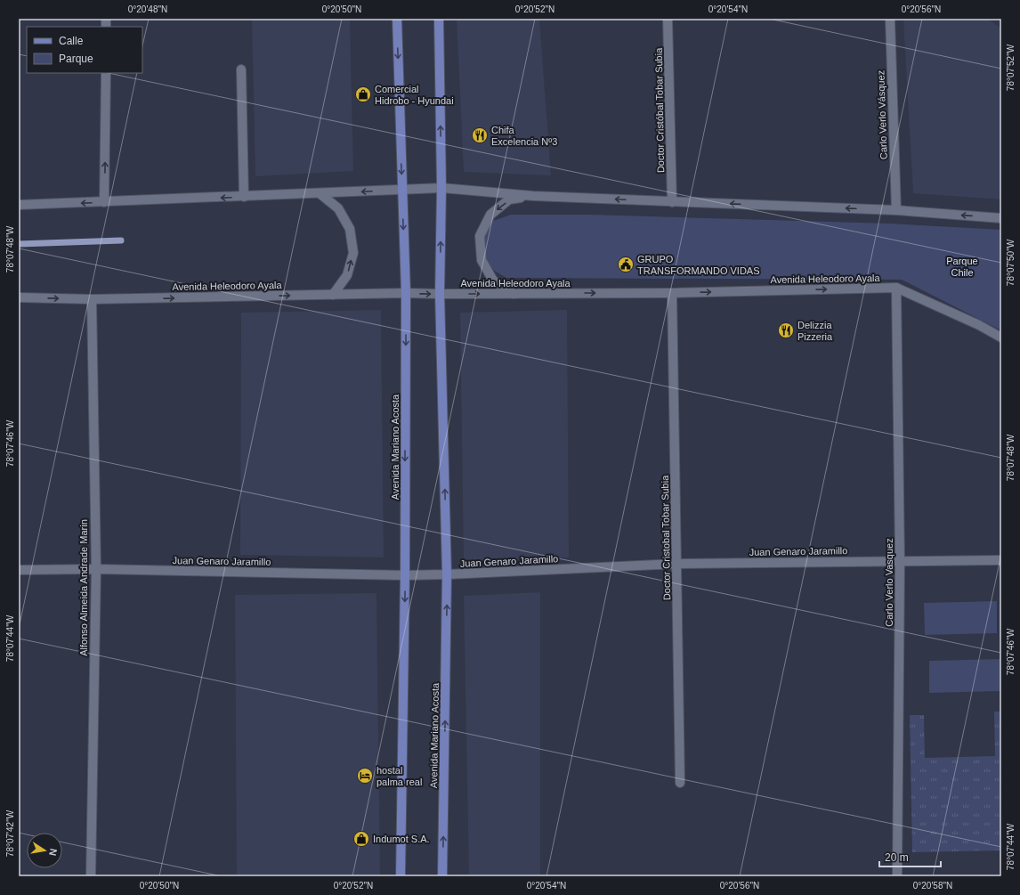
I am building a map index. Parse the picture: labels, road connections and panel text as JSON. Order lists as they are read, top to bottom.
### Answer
{
  "streets": {
    "main road": ["Avenida Mariano Acosta"],
    "street": [
      "Doctor Cristóbal Tobar Subia",
      "Carlo Verlo Vásquez",
      "Avenida Heleodoro Ayala",
      "Doctor Cristobal Tobar Subia",
      "Juan Genaro Jaramillo",
      "Carlo Verlo Vasquez",
      "Alfonso Almeida Andrade Marin"
    ]
  },
  "crossings": [
    ["Avenida Heleodoro Ayala", "Avenida Mariano Acosta"],
    ["Avenida Heleodoro Ayala", "Doctor Cristobal Tobar Subia"],
    ["Avenida Heleodoro Ayala", "Carlo Verlo Vasquez"],
    ["Avenida Heleodoro Ayala", "Alfonso Almeida Andrade Marin"],
    ["Avenida Mariano Acosta", "Juan Genaro Jaramillo"],
    ["Doctor Cristobal Tobar Subia", "Juan Genaro Jaramillo"],
    ["Juan Genaro Jaramillo", "Carlo Verlo Vasquez"],
    ["Juan Genaro Jaramillo", "Alfonso Almeida Andrade Marin"]
  ],
  "one_way": ["Avenida Heleodoro Ayala"],
  "parks": ["Parque Chile"],
  "places": {
    "shop": ["Comercial Hidrobo - Hyundai", "Indumot S.A."],
    "restaurant": ["Chifa Excelencia Nº3", "Delizzia Pizzeria"],
    "public building": ["GRUPO TRANSFORMANDO VIDAS"],
    "hotel": ["hostal palma real"]
  },
  "legend": ["Calle", "Parque"],
  "scale_bar": "20 m",
  "north": "right",
  "coordinates": [
    "0°20'48\"N",
    "0°20'50\"N",
    "0°20'52\"N",
    "0°20'54\"N",
    "0°20'56\"N",
    "78°07'52\"W",
    "78°07'48\"W",
    "78°07'50\"W",
    "78°07'46\"W",
    "78°07'44\"W",
    "78°07'42\"W",
    "0°20'58\"N"
  ]
}
